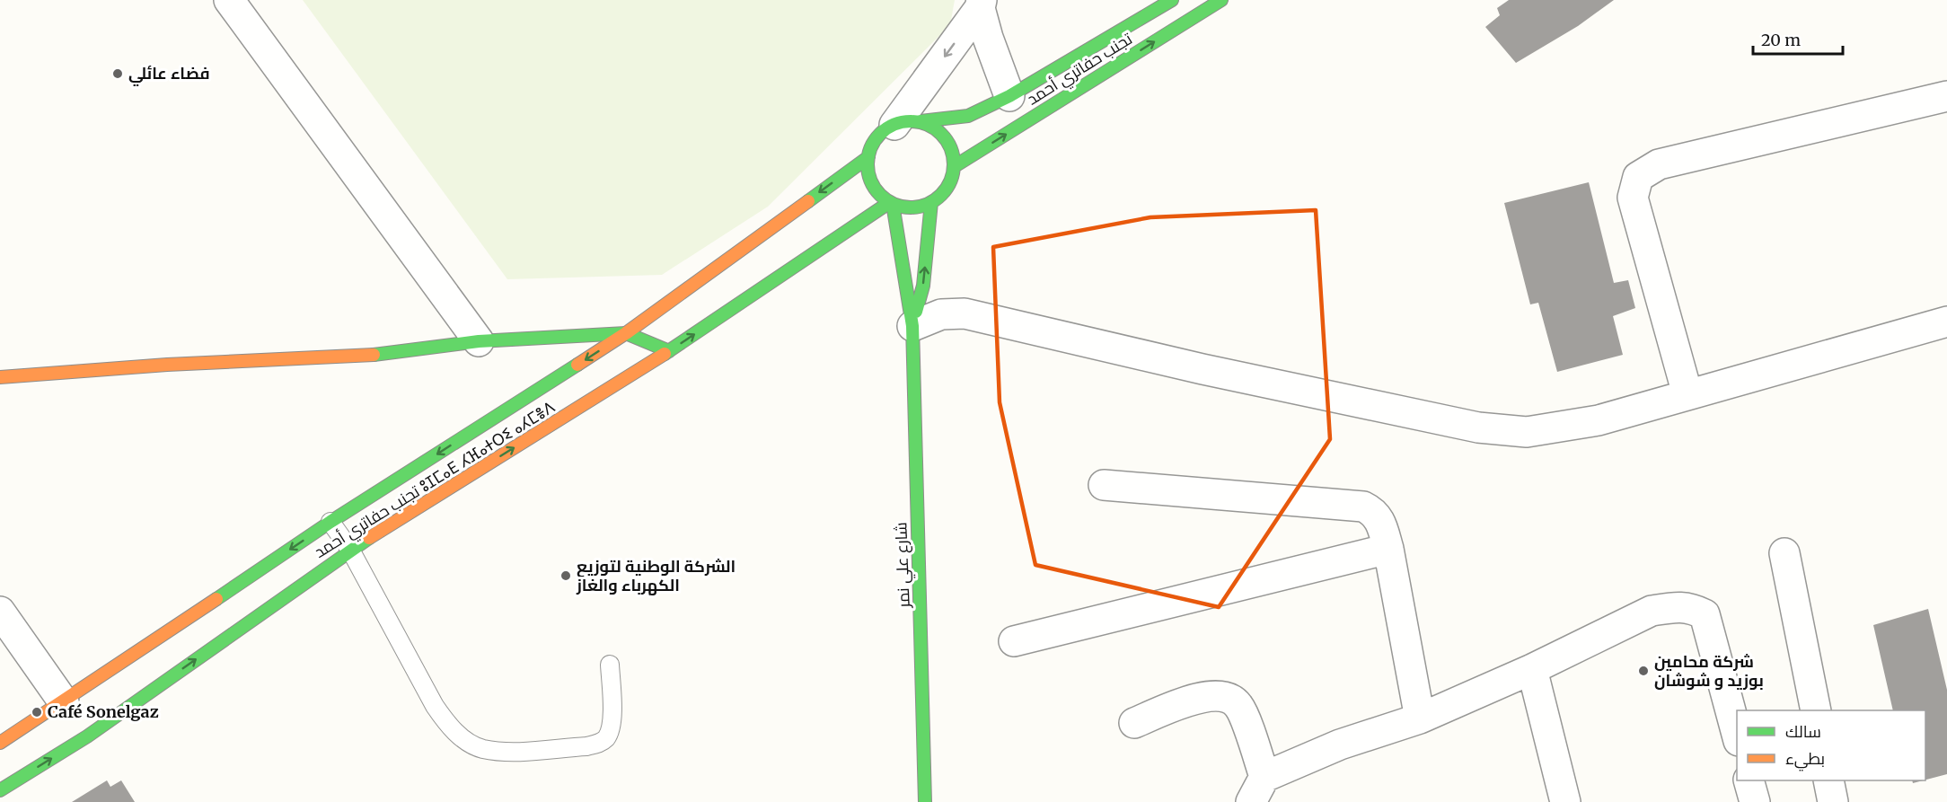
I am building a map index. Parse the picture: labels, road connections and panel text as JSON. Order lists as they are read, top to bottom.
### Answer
{
  "streets": {
    "main road": ["تجنب حفاتري أحمد", "تجنب حفاتري أحمد ⵓⵊⵎⴰⴹ ⵃⴼⴰⵜⵔⵉ ⴰⵃⵎⴻⴷ", "شارع علي نمر"]
  },
  "crossings": [
    ["تجنب حفاتري أحمد", "تجنب حفاتري أحمد ⵓⵊⵎⴰⴹ ⵃⴼⴰⵜⵔⵉ ⴰⵃⵎⴻⴷ"],
    ["تجنب حفاتري أحمد", "شارع علي نمر"],
    ["تجنب حفاتري أحمد ⵓⵊⵎⴰⴹ ⵃⴼⴰⵜⵔⵉ ⴰⵃⵎⴻⴷ", "شارع علي نمر"]
  ],
  "places": [
    "فضاء عائلي",
    "الشركة الوطنية لتوزيع الكهرباء والغاز",
    "شركة محامين بوزيد و شوشان",
    "Café Sonelgaz"
  ],
  "legend": ["سالك", "بطيء"],
  "scale_bar": "20 m"
}
